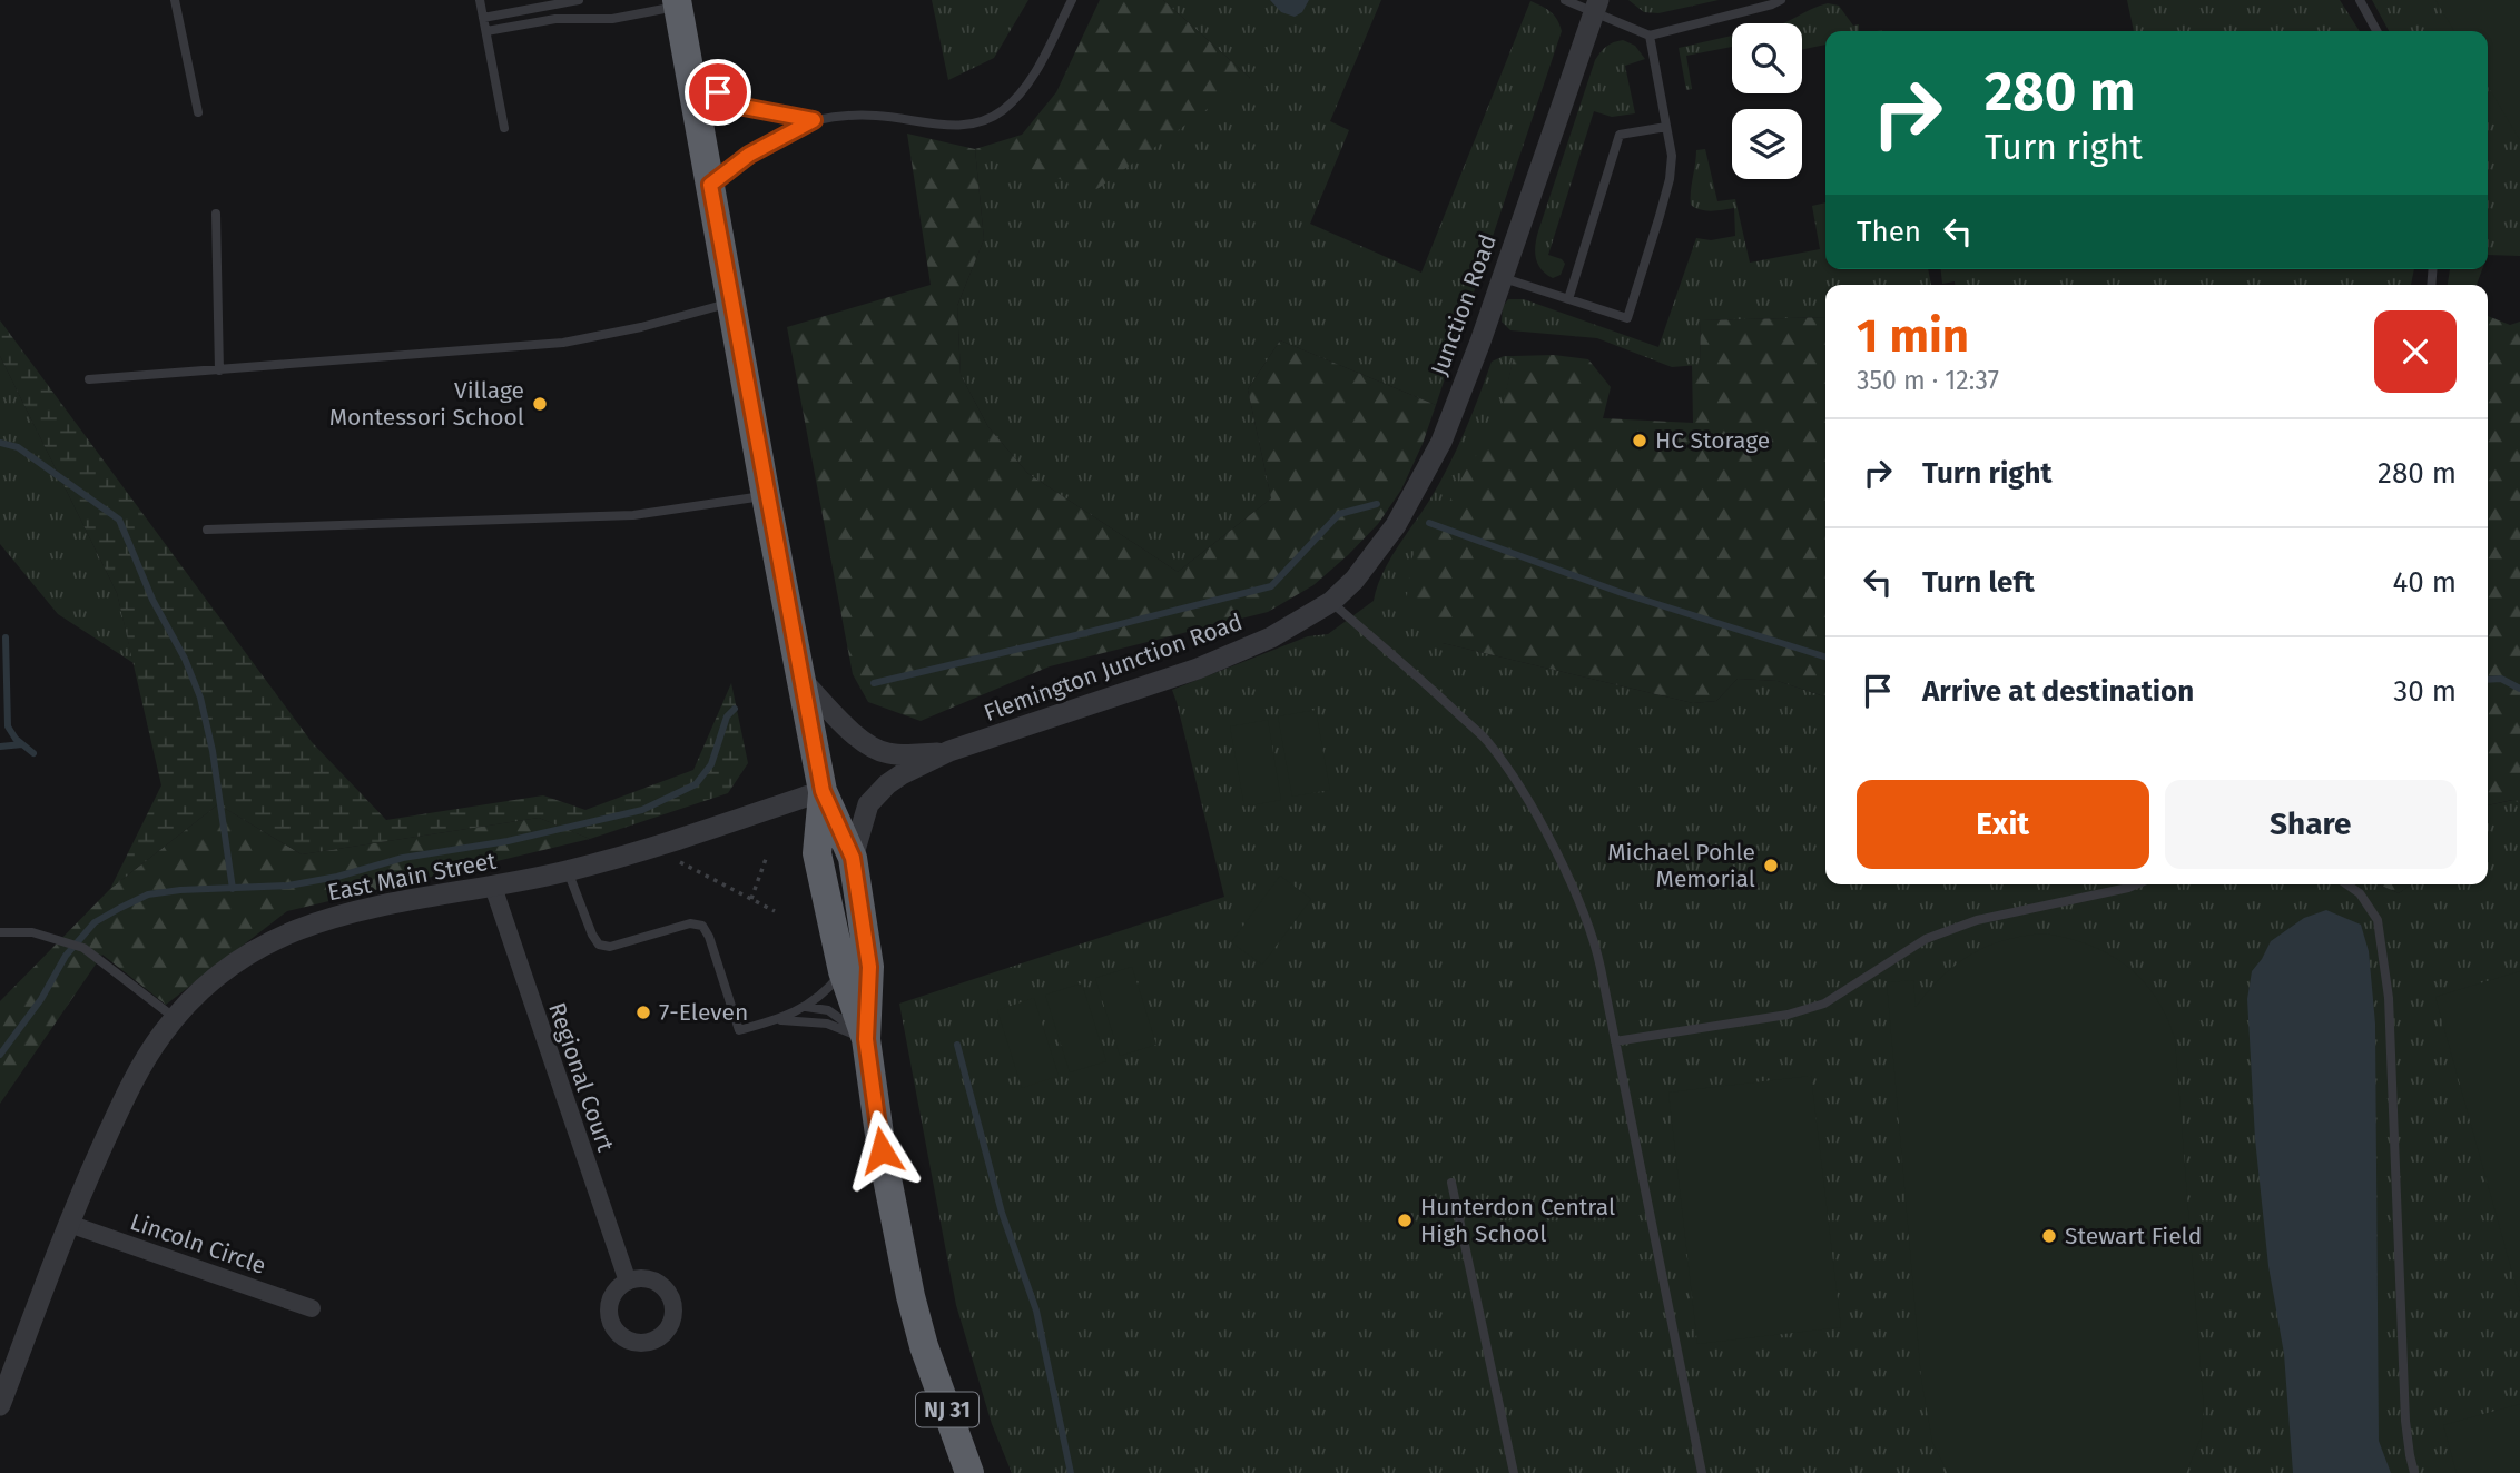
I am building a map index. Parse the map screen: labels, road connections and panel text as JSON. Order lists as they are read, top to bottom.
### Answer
{
  "streets": {
    "highway": ["NJ 31"],
    "street": [
      "Junction Road",
      "Flemington Junction Road",
      "East Main Street",
      "Regional Court",
      "Lincoln Circle"
    ]
  },
  "crossings": [
    ["Junction Road", "Flemington Junction Road"],
    ["East Main Street", "Regional Court"],
    ["East Main Street", "Lincoln Circle"],
    ["East Main Street", "NJ 31"]
  ],
  "places": [
    "Village Montessori School",
    "HC Storage",
    "Michael Pohle Memorial",
    "7-Eleven",
    "Hunterdon Central High School",
    "Stewart Field"
  ],
  "page": {
    "turn": ["280 m", "Turn right"],
    "then": "Then",
    "heading": ["1 min", "350 m · 12:37"],
    "list": [
      {
        "name": "Turn right",
        "value": "280 m"
      },
      {
        "name": "Turn left",
        "value": "40 m"
      },
      {
        "name": "Arrive at destination",
        "value": "30 m"
      }
    ],
    "buttons": ["Exit", "Share"]
  }
}
